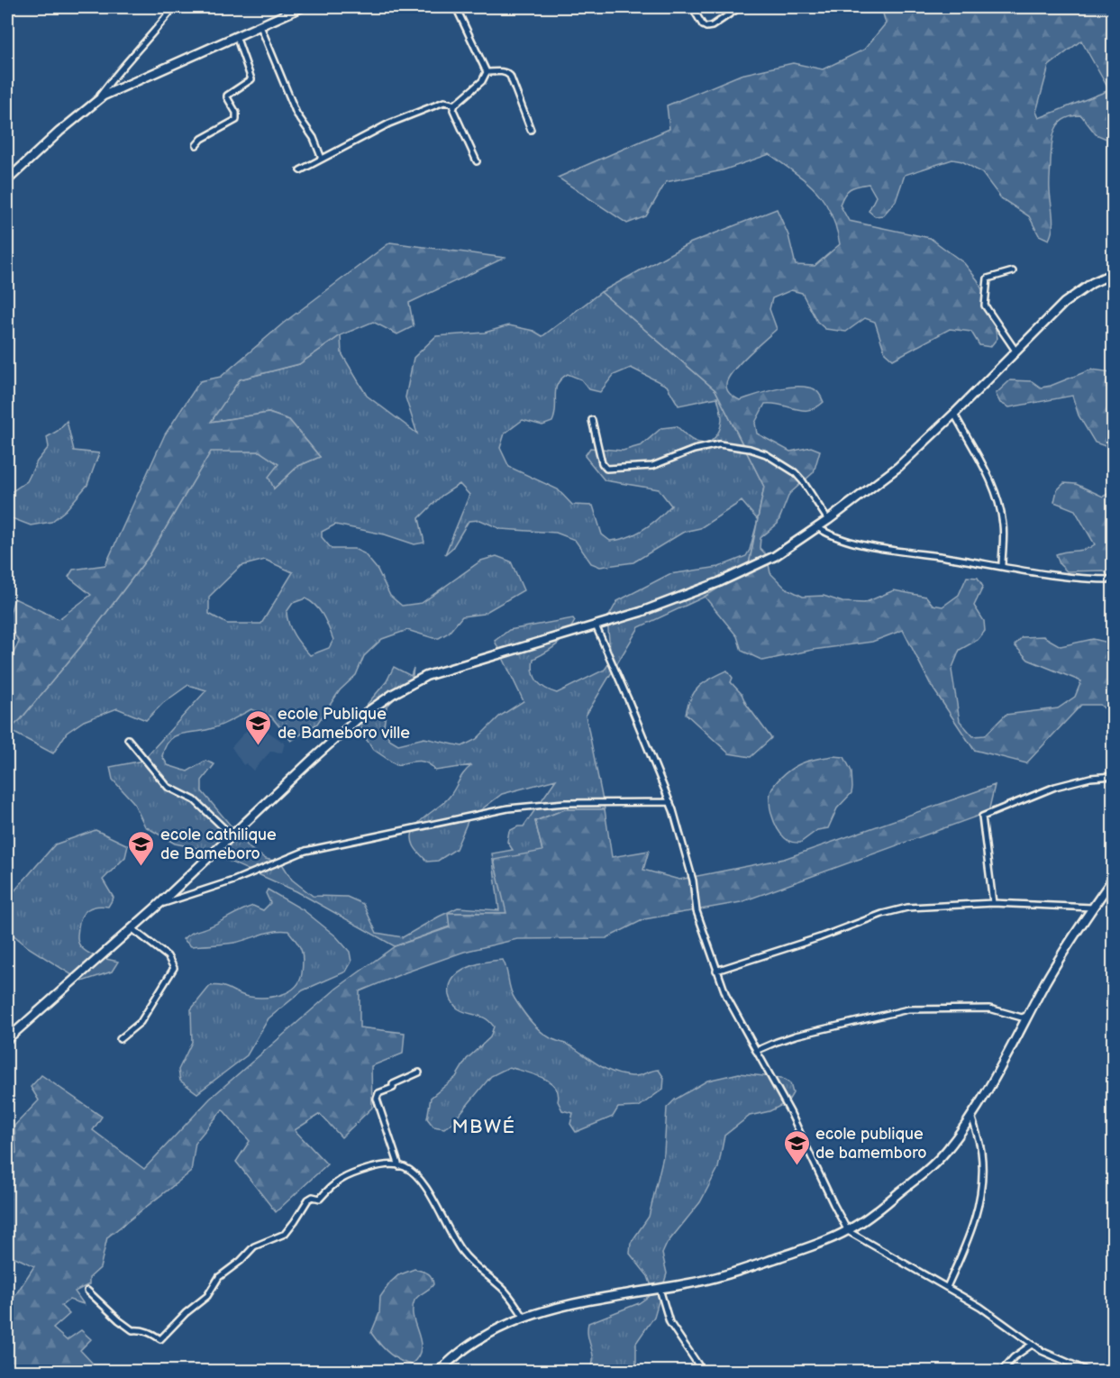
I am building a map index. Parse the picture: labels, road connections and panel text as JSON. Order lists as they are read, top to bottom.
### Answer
{
  "districts": ["MBWÉ"],
  "places": {
    "school or university": ["ecole Publique de Bameboro ville", "ecole cathilique de Bameboro", "ecole publique de bamemboro"]
  }
}
